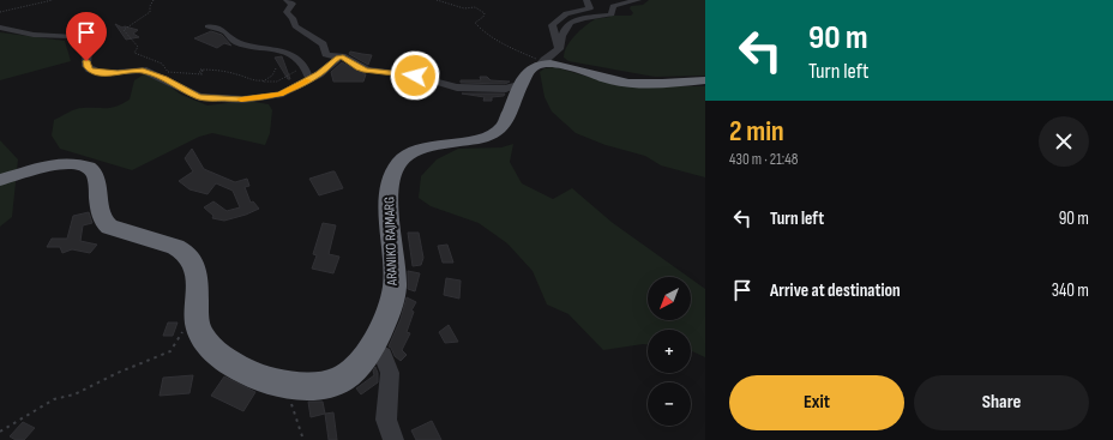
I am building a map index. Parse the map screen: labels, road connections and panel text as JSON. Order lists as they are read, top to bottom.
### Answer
{
  "streets": {
    "highway": ["ARANIKO RAJMARG"]
  },
  "north": "bottom left",
  "page": {
    "turn": ["90 m", "Turn left"],
    "heading": ["2 min", "430 m · 21:48"],
    "list": [
      {
        "name": "Turn left",
        "value": "90 m"
      },
      {
        "name": "Arrive at destination",
        "value": "340 m"
      }
    ],
    "map_buttons": ["+", "−"],
    "buttons": ["Exit", "Share"]
  }
}
